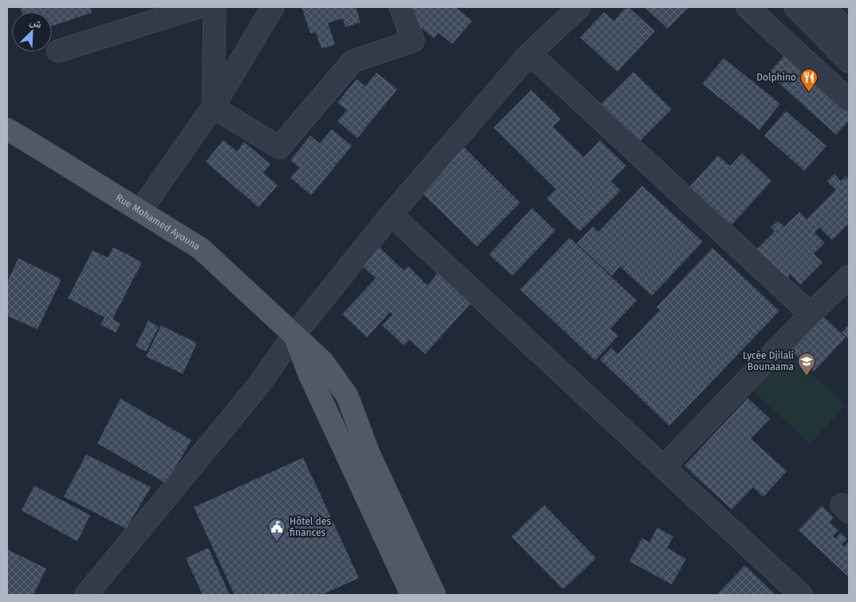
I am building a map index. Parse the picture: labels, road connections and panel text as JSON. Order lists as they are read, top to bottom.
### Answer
{
  "streets": {
    "main road": ["Rue Mohamed Ayouna"]
  },
  "places": {
    "restaurant": ["Dolphino"],
    "school or university": ["Lycée Djilali Bounaama"],
    "public building": ["Hôtel des finances"]
  },
  "north": "top right"
}
